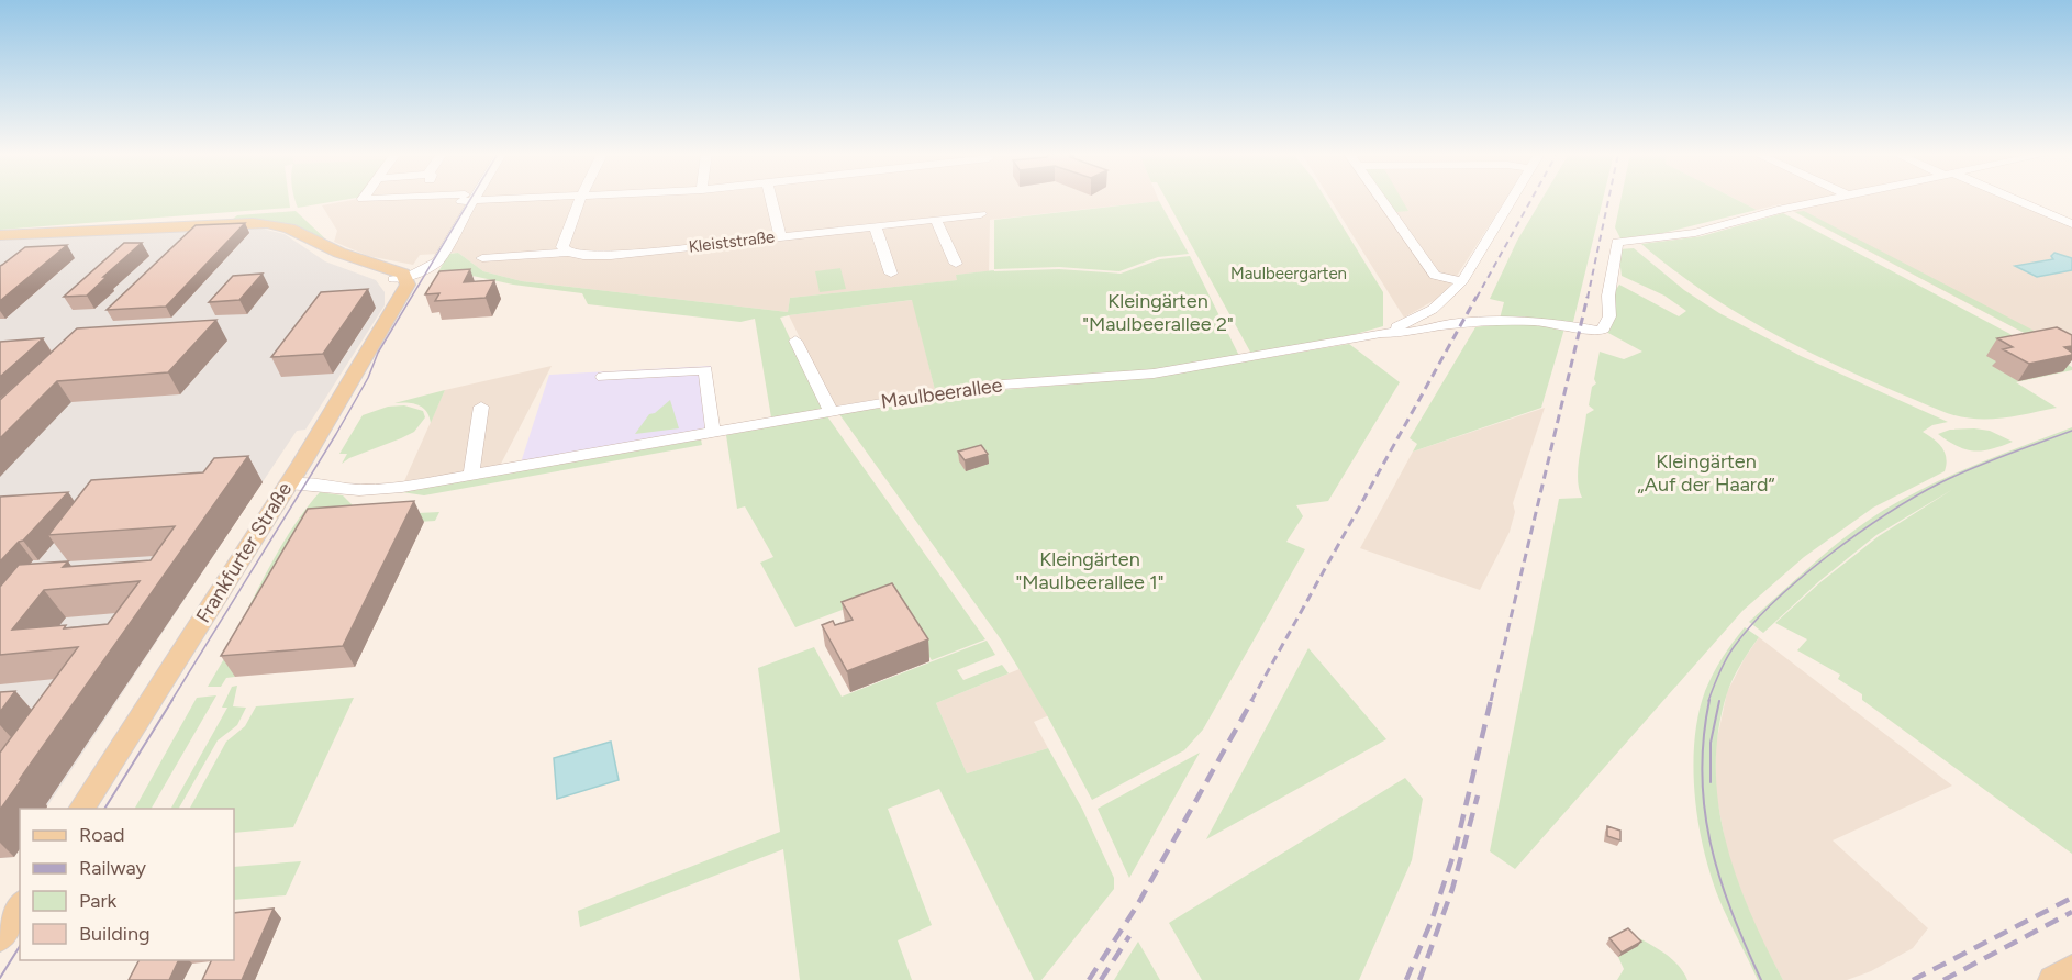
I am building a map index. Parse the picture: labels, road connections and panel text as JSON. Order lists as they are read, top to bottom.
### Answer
{
  "streets": {
    "main road": ["Frankfurter Straße"],
    "street": ["Kleiststraße", "Maulbeerallee"]
  },
  "crossings": [
    ["Maulbeerallee", "Frankfurter Straße"]
  ],
  "parks": [
    "Maulbeergarten",
    "Kleingärten \"Maulbeerallee 2\"",
    "Kleingärten „Auf der Haard“",
    "Kleingärten \"Maulbeerallee 1\""
  ],
  "legend": [
    "Road",
    "Railway",
    "Park",
    "Building"
  ]
}
